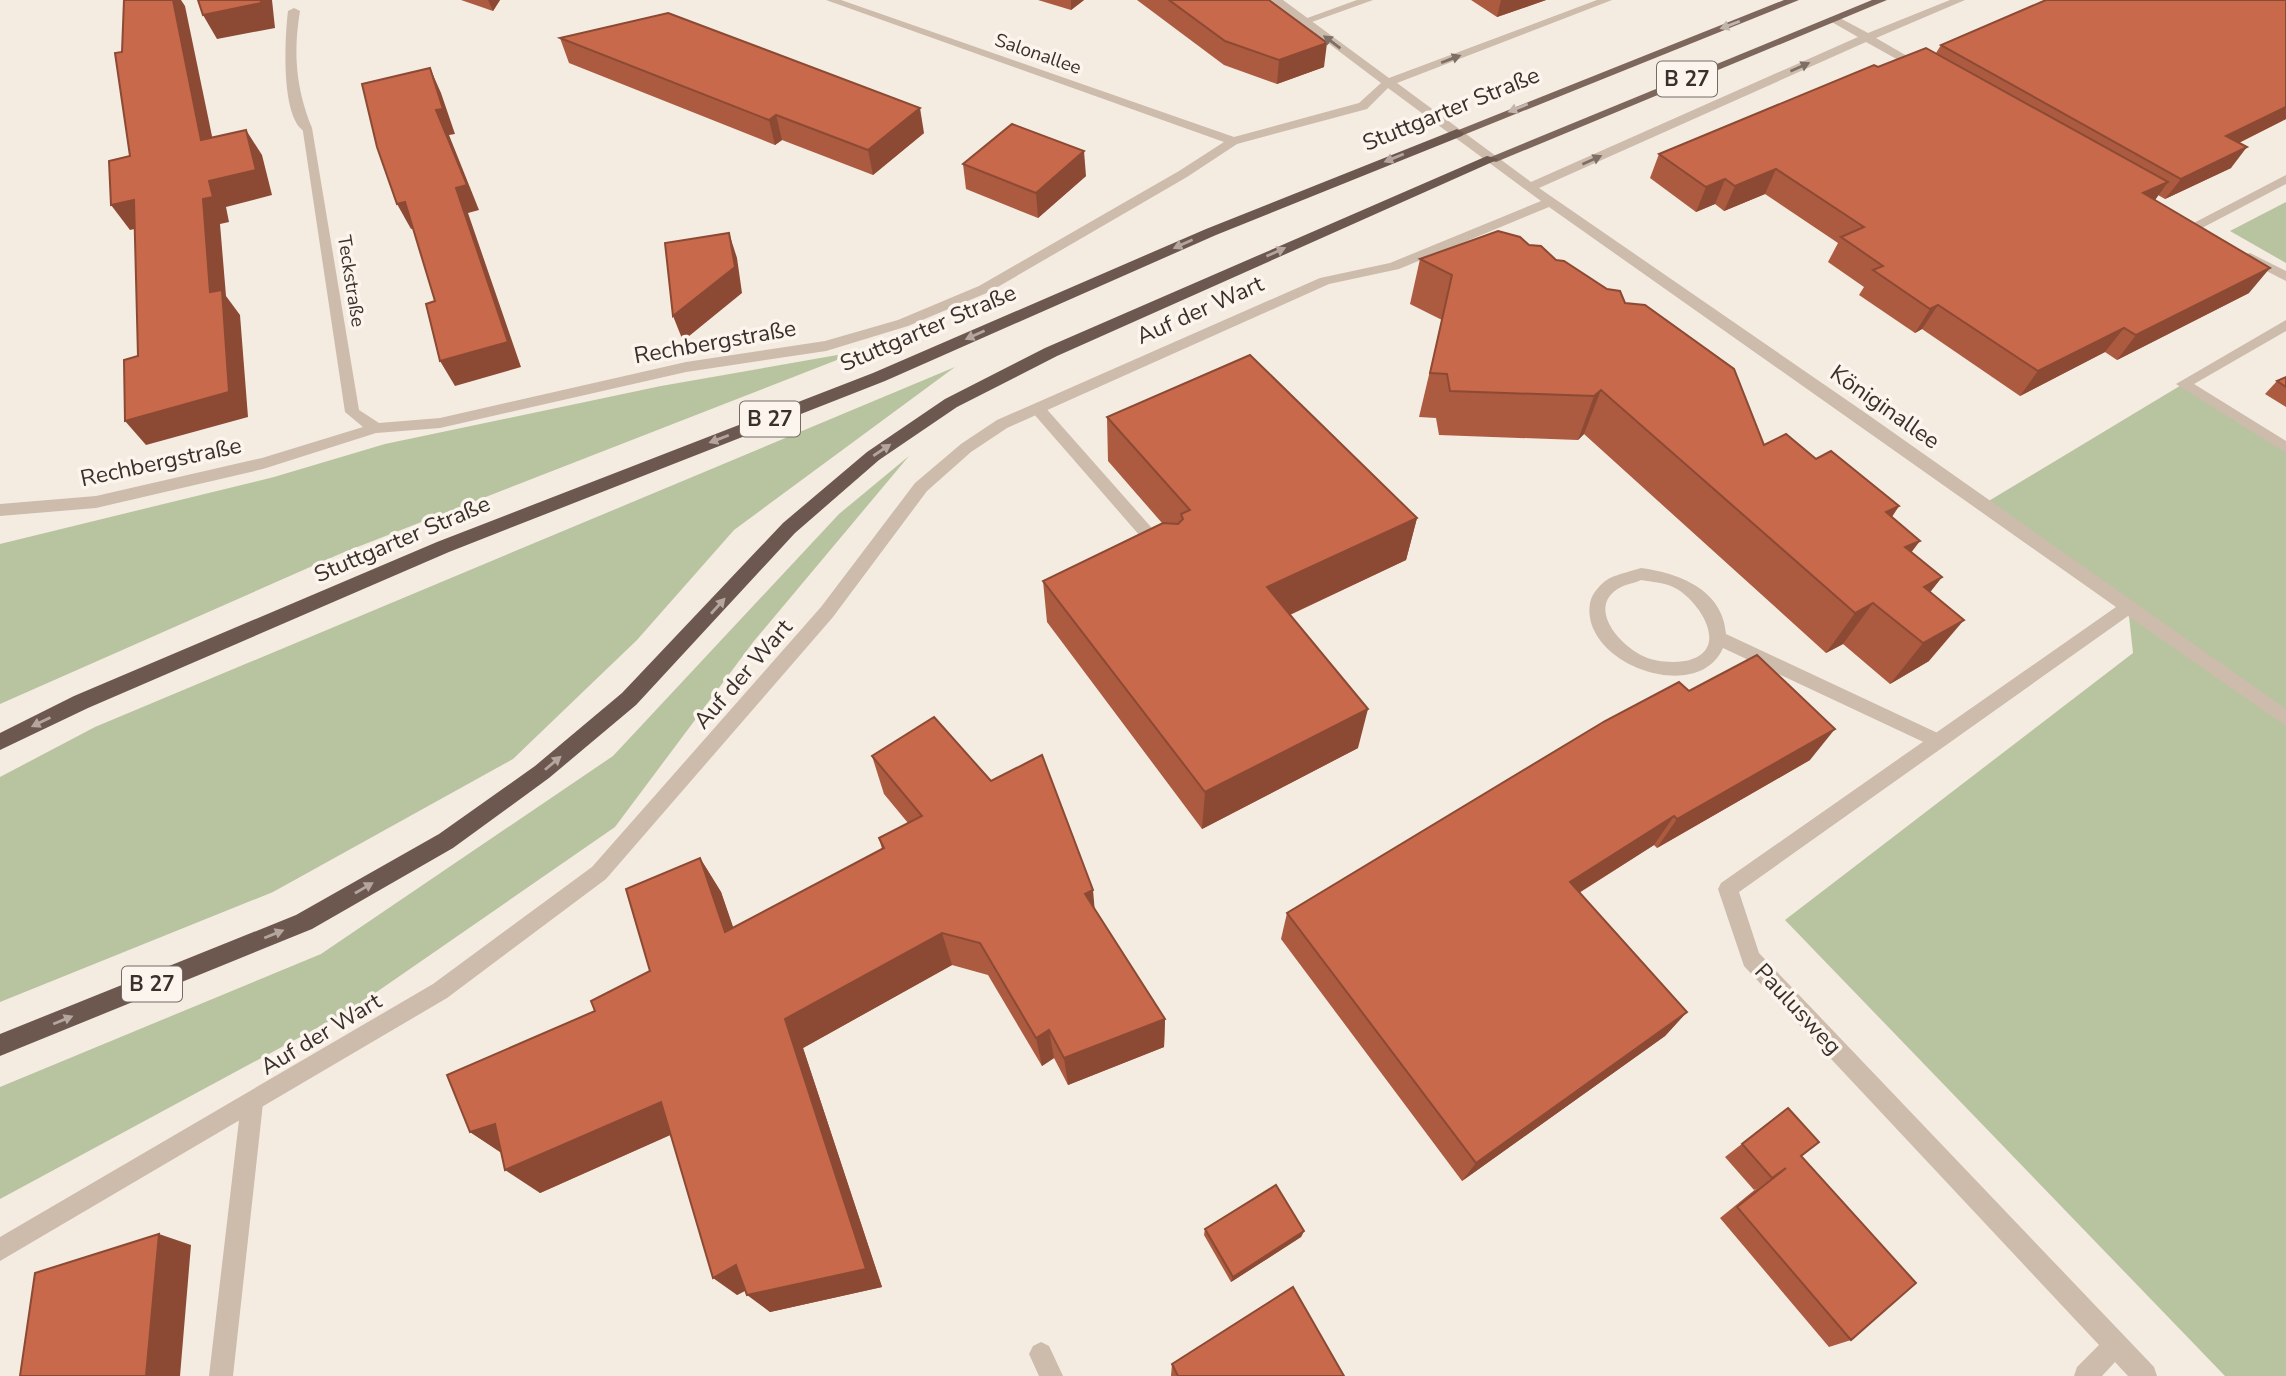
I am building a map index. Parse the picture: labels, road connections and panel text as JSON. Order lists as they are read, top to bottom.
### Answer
{
  "streets": {
    "highway": ["B 27", "Stuttgarter Straße"],
    "street": [
      "Salonallee",
      "Teckstraße",
      "Auf der Wart",
      "Rechbergstraße",
      "Königinallee",
      "Paulusweg"
    ]
  },
  "crossings": [
    ["Salonallee", "Rechbergstraße"],
    ["B 27", "Königinallee"],
    ["Stuttgarter Straße", "Rechbergstraße"],
    ["Stuttgarter Straße", "Königinallee"],
    ["Teckstraße", "Rechbergstraße"],
    ["Auf der Wart", "Königinallee"],
    ["Rechbergstraße", "Königinallee"],
    ["Königinallee", "Paulusweg"]
  ]
}
